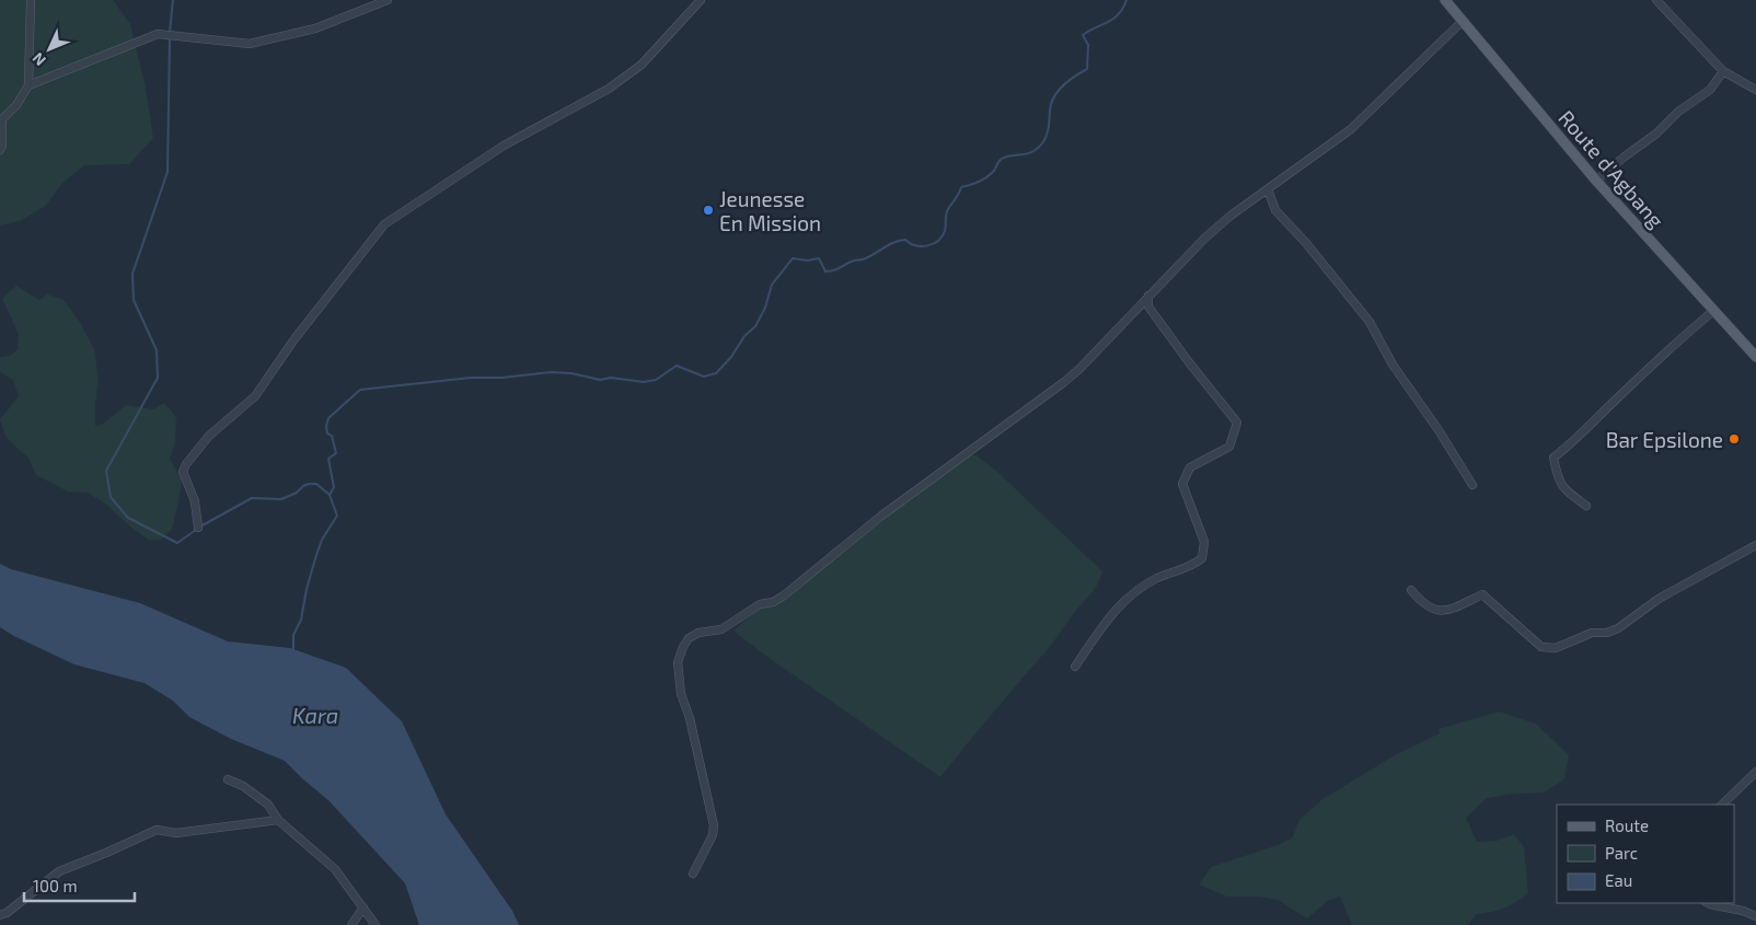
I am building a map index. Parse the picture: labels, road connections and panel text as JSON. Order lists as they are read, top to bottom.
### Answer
{
  "streets": {
    "main road": ["Route d'Agbang"]
  },
  "water": ["Kara"],
  "places": ["Jeunesse En Mission", "Bar Epsilone"],
  "legend": ["Route", "Parc", "Eau"],
  "scale_bar": "100 m",
  "north": "bottom left"
}
